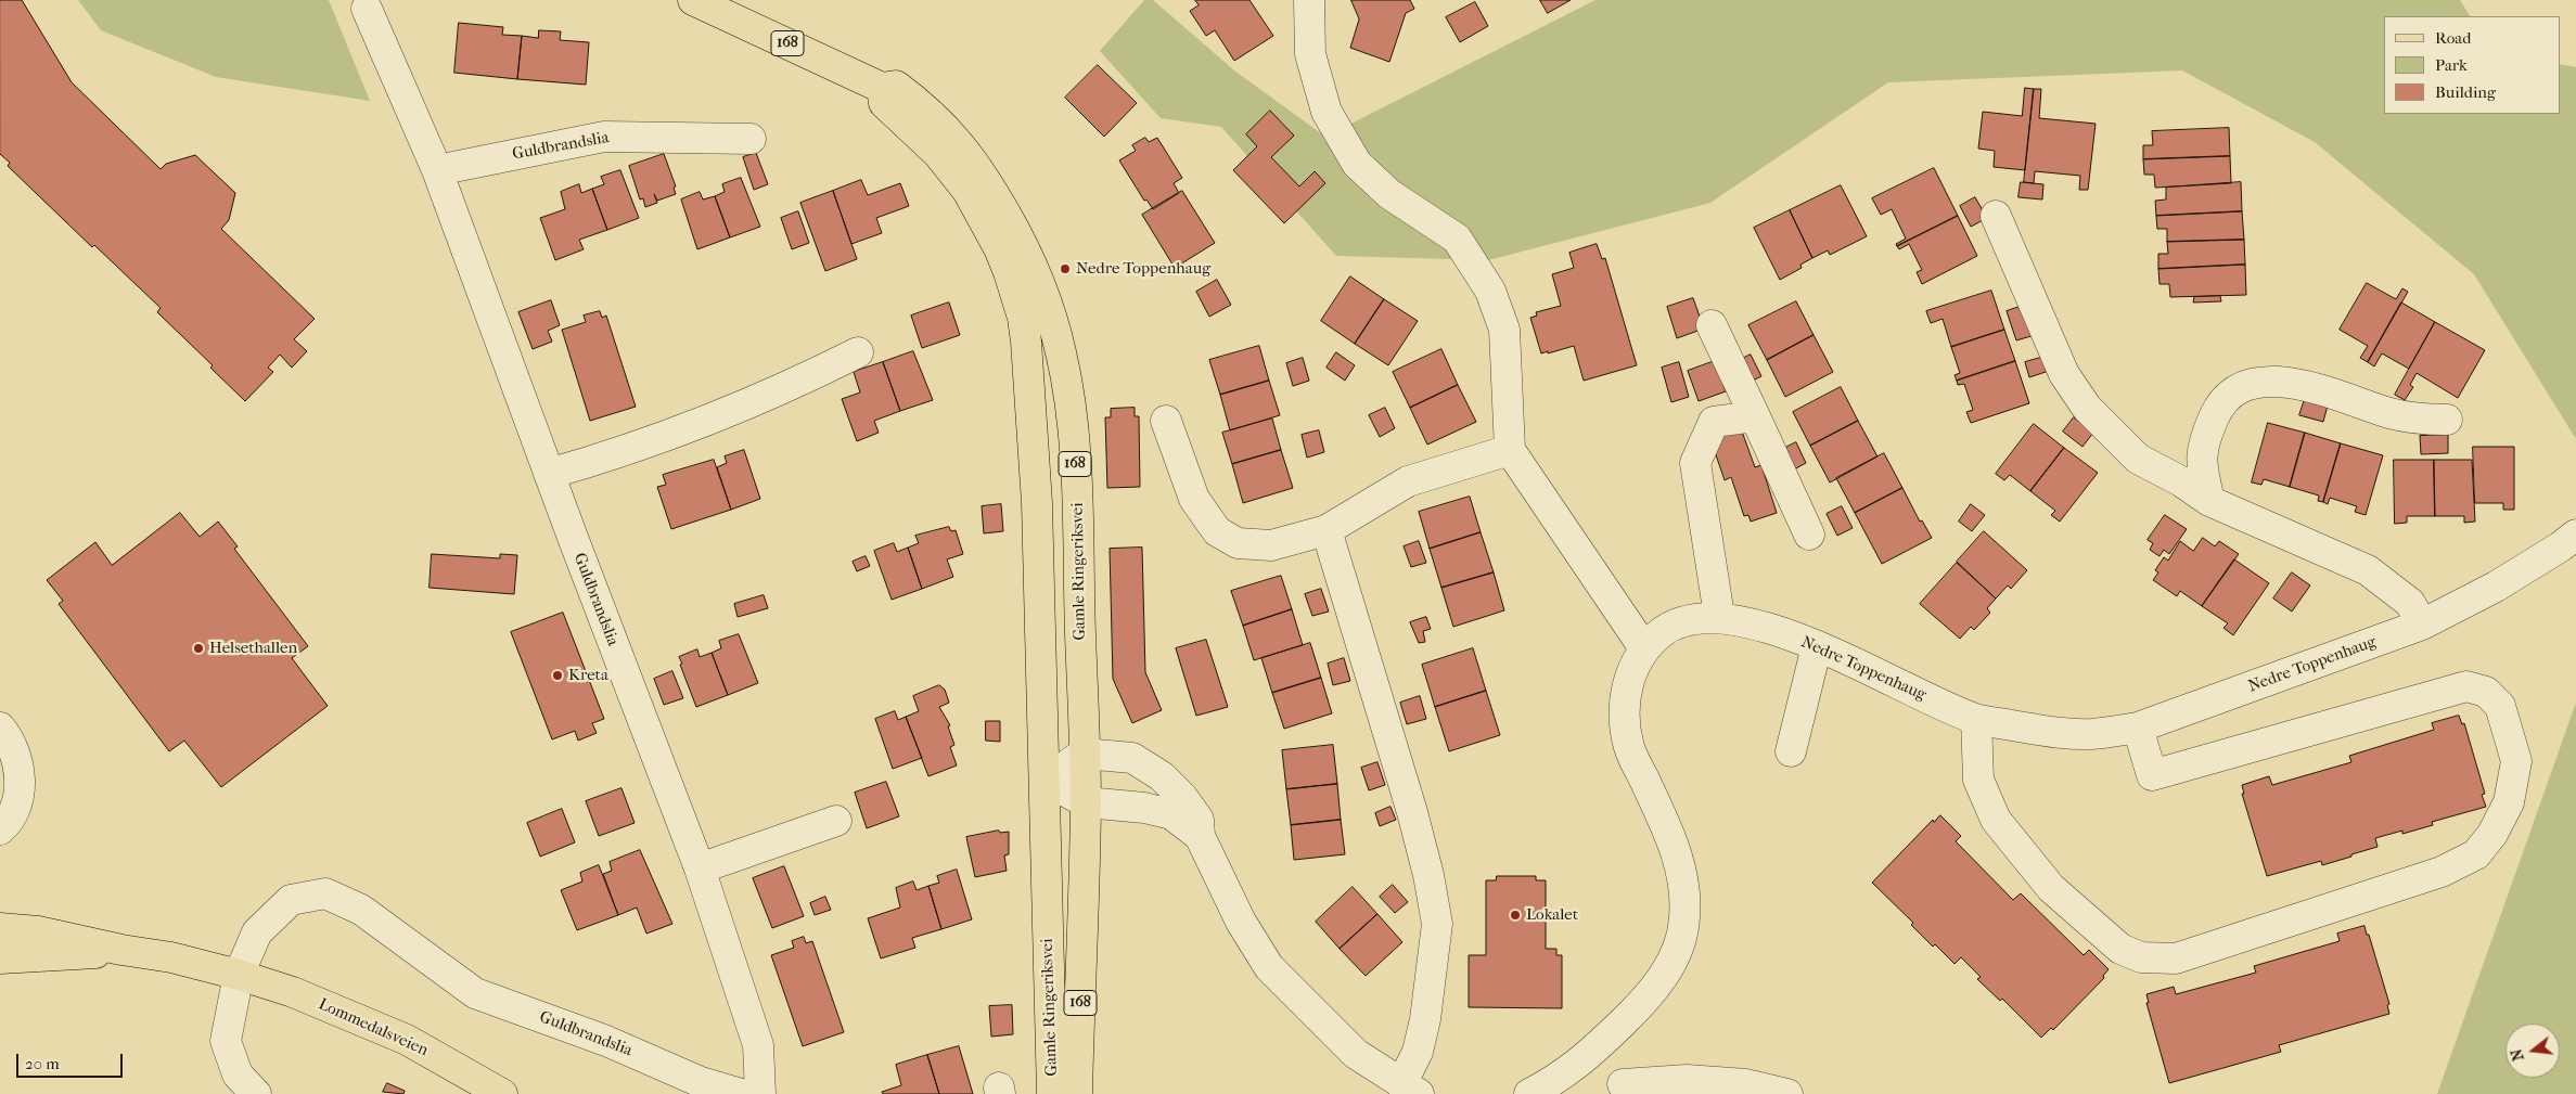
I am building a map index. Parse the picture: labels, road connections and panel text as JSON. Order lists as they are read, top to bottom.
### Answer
{
  "streets": {
    "main road": ["168", "Gamle Ringeriksvei", "Lommedalsveien"],
    "street": ["Guldbrandslia", "Nedre Toppenhaug"]
  },
  "crossings": [
    ["Guldbrandslia", "Lommedalsveien"]
  ],
  "places": [
    "Nedre Toppenhaug",
    "Helsethallen",
    "Kreta",
    "Lokalet"
  ],
  "legend": ["Road", "Park", "Building"],
  "scale_bar": "20 m",
  "north": "left"
}
